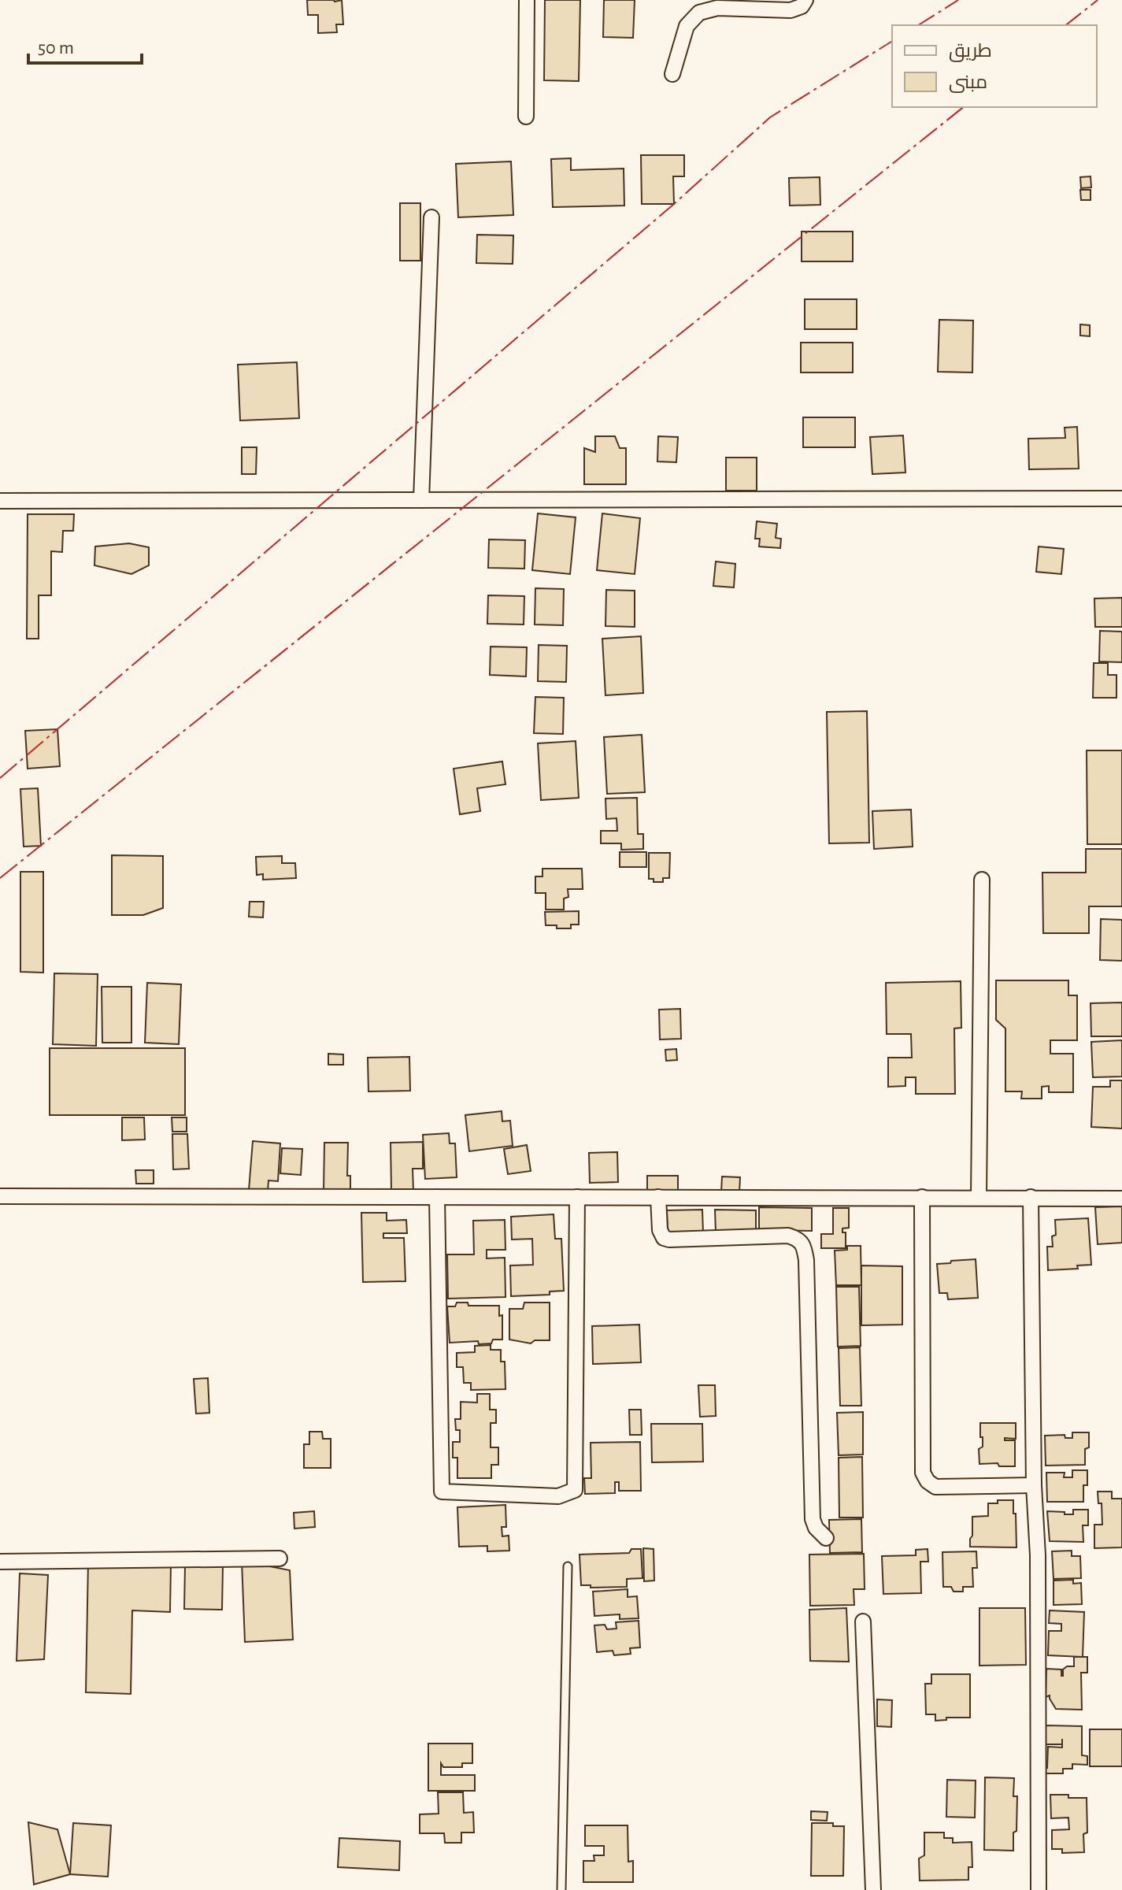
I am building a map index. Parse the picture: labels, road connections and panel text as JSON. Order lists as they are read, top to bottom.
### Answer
{
  "legend": ["طريق", "مبنى"],
  "scale_bar": "50 m"
}
